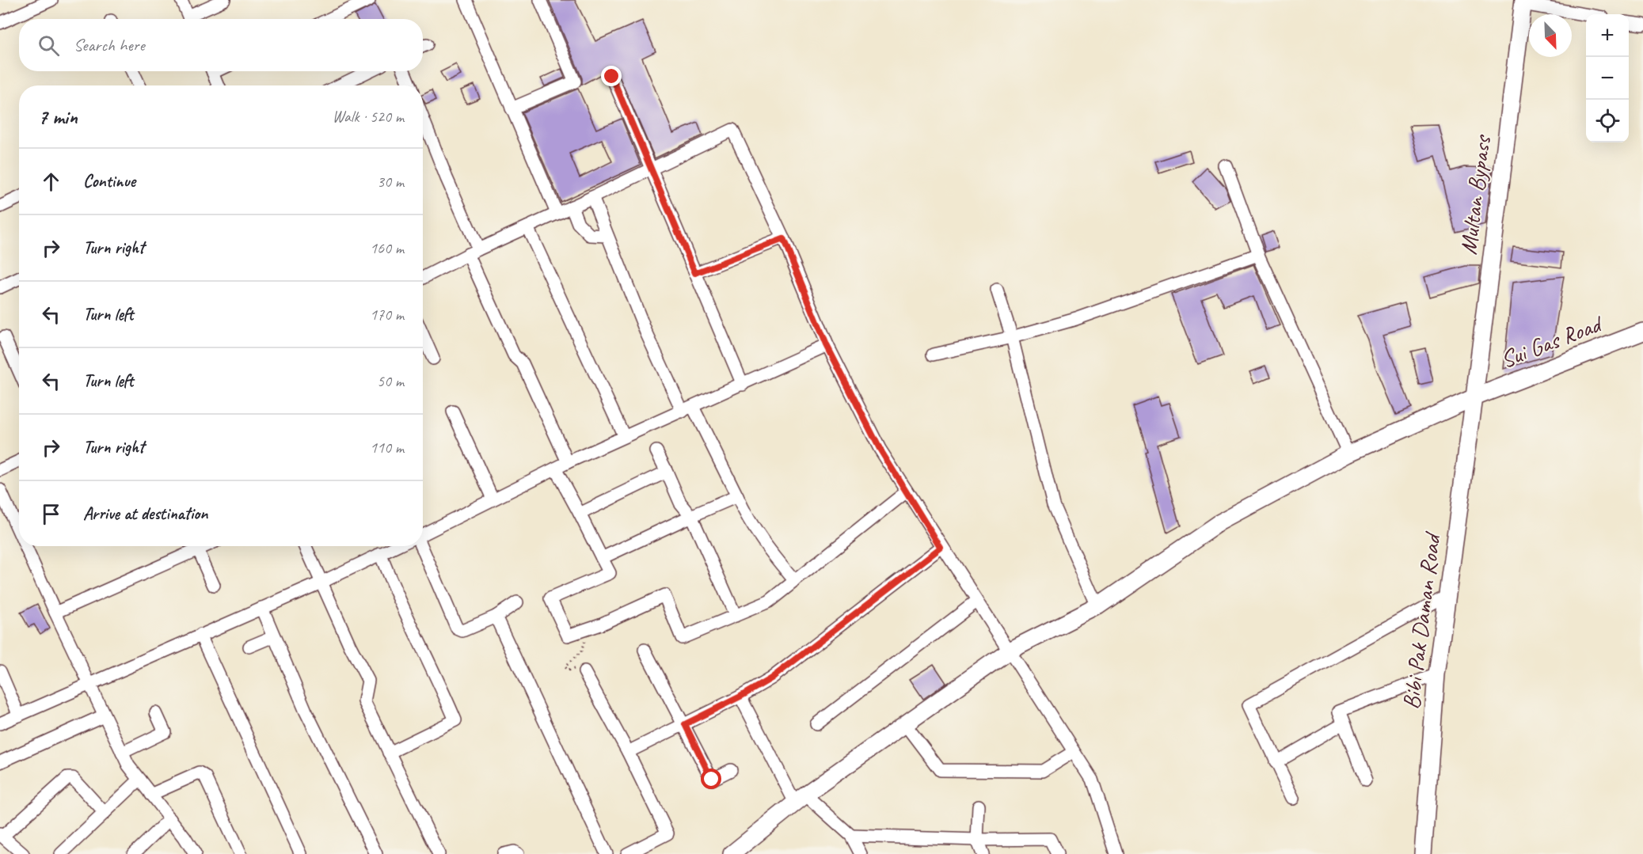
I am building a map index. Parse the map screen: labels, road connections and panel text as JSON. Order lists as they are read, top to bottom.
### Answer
{
  "streets": {
    "street": ["Multan Bypass", "Sui Gas Road", "Bibi Pak Daman Road"]
  },
  "crossings": [
    ["Multan Bypass", "Sui Gas Road"],
    ["Multan Bypass", "Bibi Pak Daman Road"],
    ["Sui Gas Road", "Bibi Pak Daman Road"]
  ],
  "north": "bottom right",
  "page": {
    "map_buttons": ["+", "−"],
    "search": "Search here",
    "heading": ["7 min", "Walk · 520 m"],
    "list": [
      ["Continue", "30 m"],
      ["Turn right", "160 m"],
      ["Turn left", "170 m"],
      ["Turn left", "50 m"],
      ["Turn right", "110 m"],
      "Arrive at destination"
    ]
  }
}
